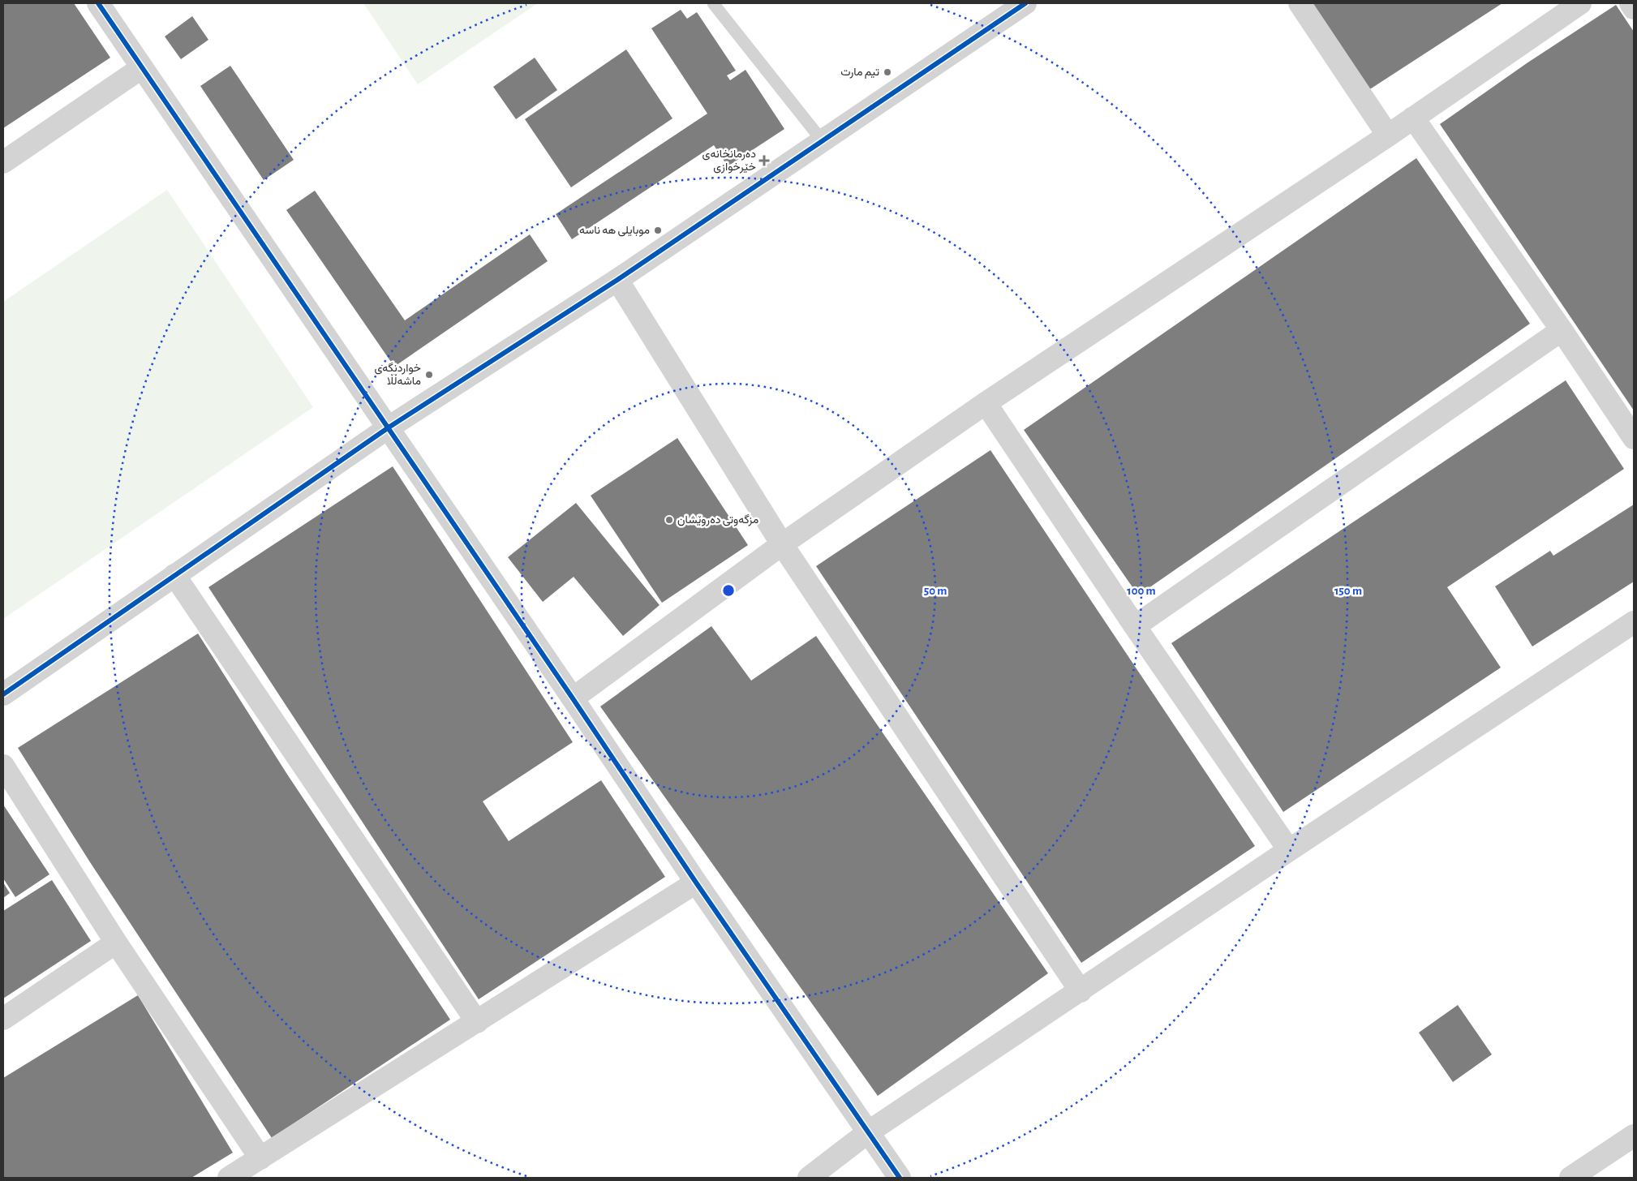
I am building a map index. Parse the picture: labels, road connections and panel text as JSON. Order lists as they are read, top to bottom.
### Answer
{
  "places": {
    "other": [
      "تیم مارت",
      "موبایلی هه ناسه",
      "خواردنگەی ماشەڵڵا",
      "مزگەوتی دەروێشان"
    ],
    "health": ["دەرمانخانەی خێرخوازی"]
  },
  "rings": ["50 m", "100 m", "150 m"]
}
